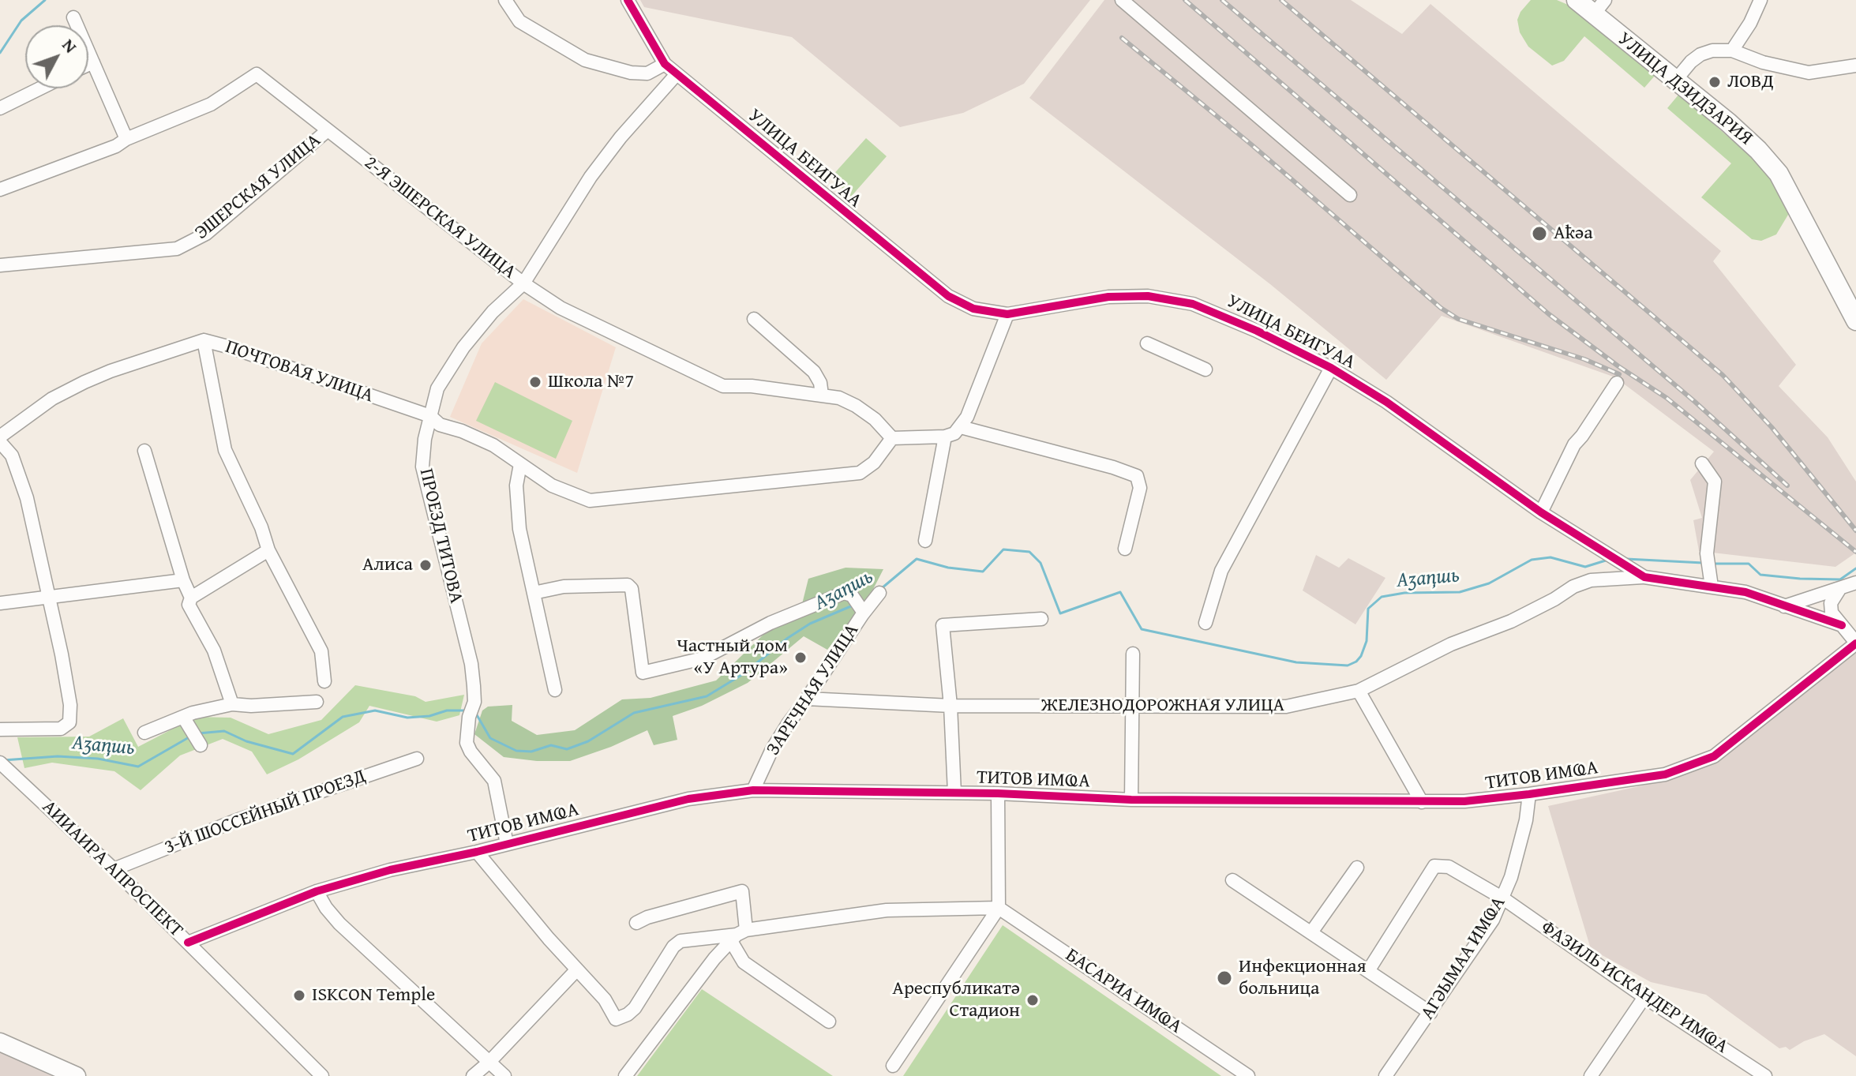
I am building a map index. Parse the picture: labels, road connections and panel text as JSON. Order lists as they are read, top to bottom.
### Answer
{
  "streets": {
    "highway": ["УЛИЦА ДЗИДЗАРИЯ"],
    "street": [
      "УЛИЦА БЕИГУАА",
      "ЭШЕРСКАЯ УЛИЦА",
      "2-Я ЭШЕРСКАЯ УЛИЦА",
      "ПОЧТОВАЯ УЛИЦА",
      "ПРОЕЗД ТИТОВА",
      "ЗАРЕЧНАЯ УЛИЦА",
      "ЖЕЛЕЗНОДОРОЖНАЯ УЛИЦА",
      "ТИТОВ ИМҨА",
      "3-Й ШОССЕЙНЫЙ ПРОЕЗД",
      "АИИАИРА АПРОСПЕКТ",
      "АГӘЫМАА ИМҨА",
      "ФАЗИЛЬ ИСКАНДЕР ИМҨА",
      "БАСАРИА ИМҨА"
    ]
  },
  "crossings": [
    ["УЛИЦА БЕИГУАА", "ПРОЕЗД ТИТОВА"],
    ["УЛИЦА БЕИГУАА", "ЖЕЛЕЗНОДОРОЖНАЯ УЛИЦА"],
    ["ЭШЕРСКАЯ УЛИЦА", "2-Я ЭШЕРСКАЯ УЛИЦА"],
    ["2-Я ЭШЕРСКАЯ УЛИЦА", "ПОЧТОВАЯ УЛИЦА"],
    ["2-Я ЭШЕРСКАЯ УЛИЦА", "ПРОЕЗД ТИТОВА"],
    ["ПОЧТОВАЯ УЛИЦА", "ПРОЕЗД ТИТОВА"],
    ["ПРОЕЗД ТИТОВА", "ТИТОВ ИМҨА"],
    ["ЗАРЕЧНАЯ УЛИЦА", "ЖЕЛЕЗНОДОРОЖНАЯ УЛИЦА"],
    ["ЗАРЕЧНАЯ УЛИЦА", "ТИТОВ ИМҨА"],
    ["ТИТОВ ИМҨА", "АИИАИРА АПРОСПЕКТ"],
    ["ТИТОВ ИМҨА", "АГӘЫМАА ИМҨА"],
    ["3-Й ШОССЕЙНЫЙ ПРОЕЗД", "АИИАИРА АПРОСПЕКТ"],
    ["АГӘЫМАА ИМҨА", "ФАЗИЛЬ ИСКАНДЕР ИМҨА"]
  ],
  "water": ["Аӡаԥшь"],
  "places": [
    "ЛОВД",
    "Аҟəа",
    "Школа №7",
    "Алиса",
    "Частный дом «У Артура»",
    "Инфекционная больница",
    "ISKCON Temple",
    "Ареспубликатә Стадион"
  ],
  "north": "top right"
}
